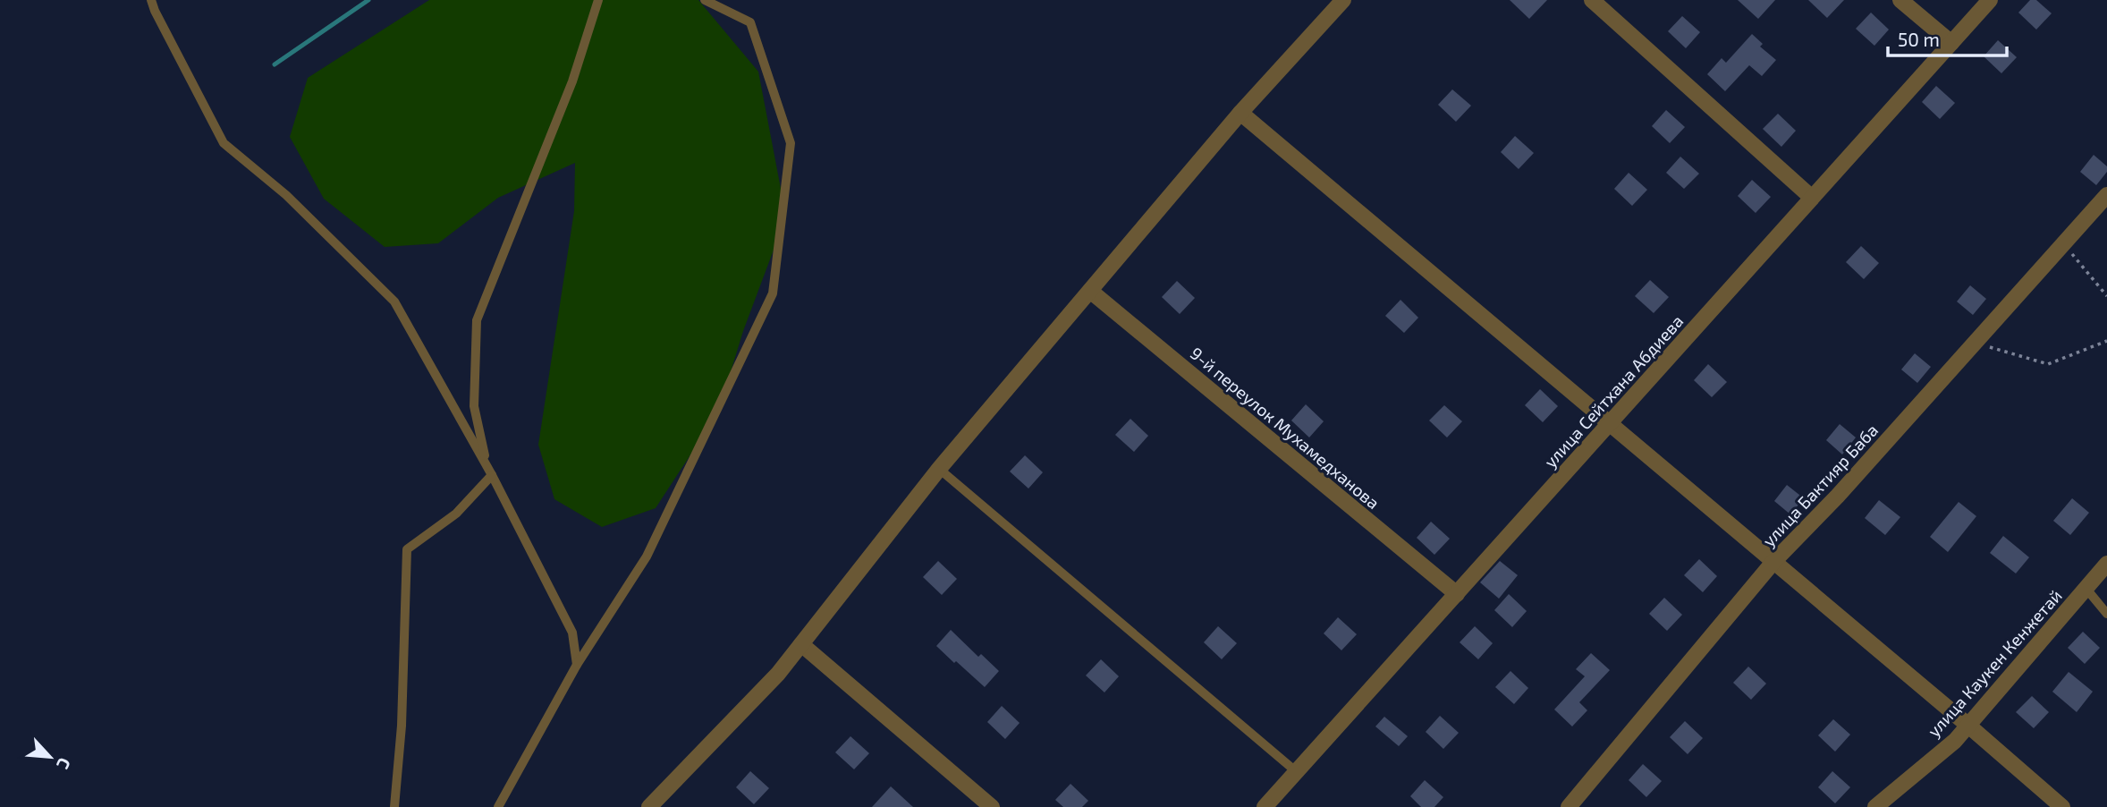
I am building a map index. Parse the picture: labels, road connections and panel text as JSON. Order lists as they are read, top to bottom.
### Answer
{
  "streets": {
    "street": [
      "улица Сейтхана Абдиева",
      "9-й переулок Мухамедханова",
      "улица Бактияр Баба",
      "улица Каукен Кенжетай"
    ]
  },
  "crossings": [
    ["улица Сейтхана Абдиева", "9-й переулок Мухамедханова"]
  ],
  "scale_bar": "50 m",
  "north": "bottom right"
}
